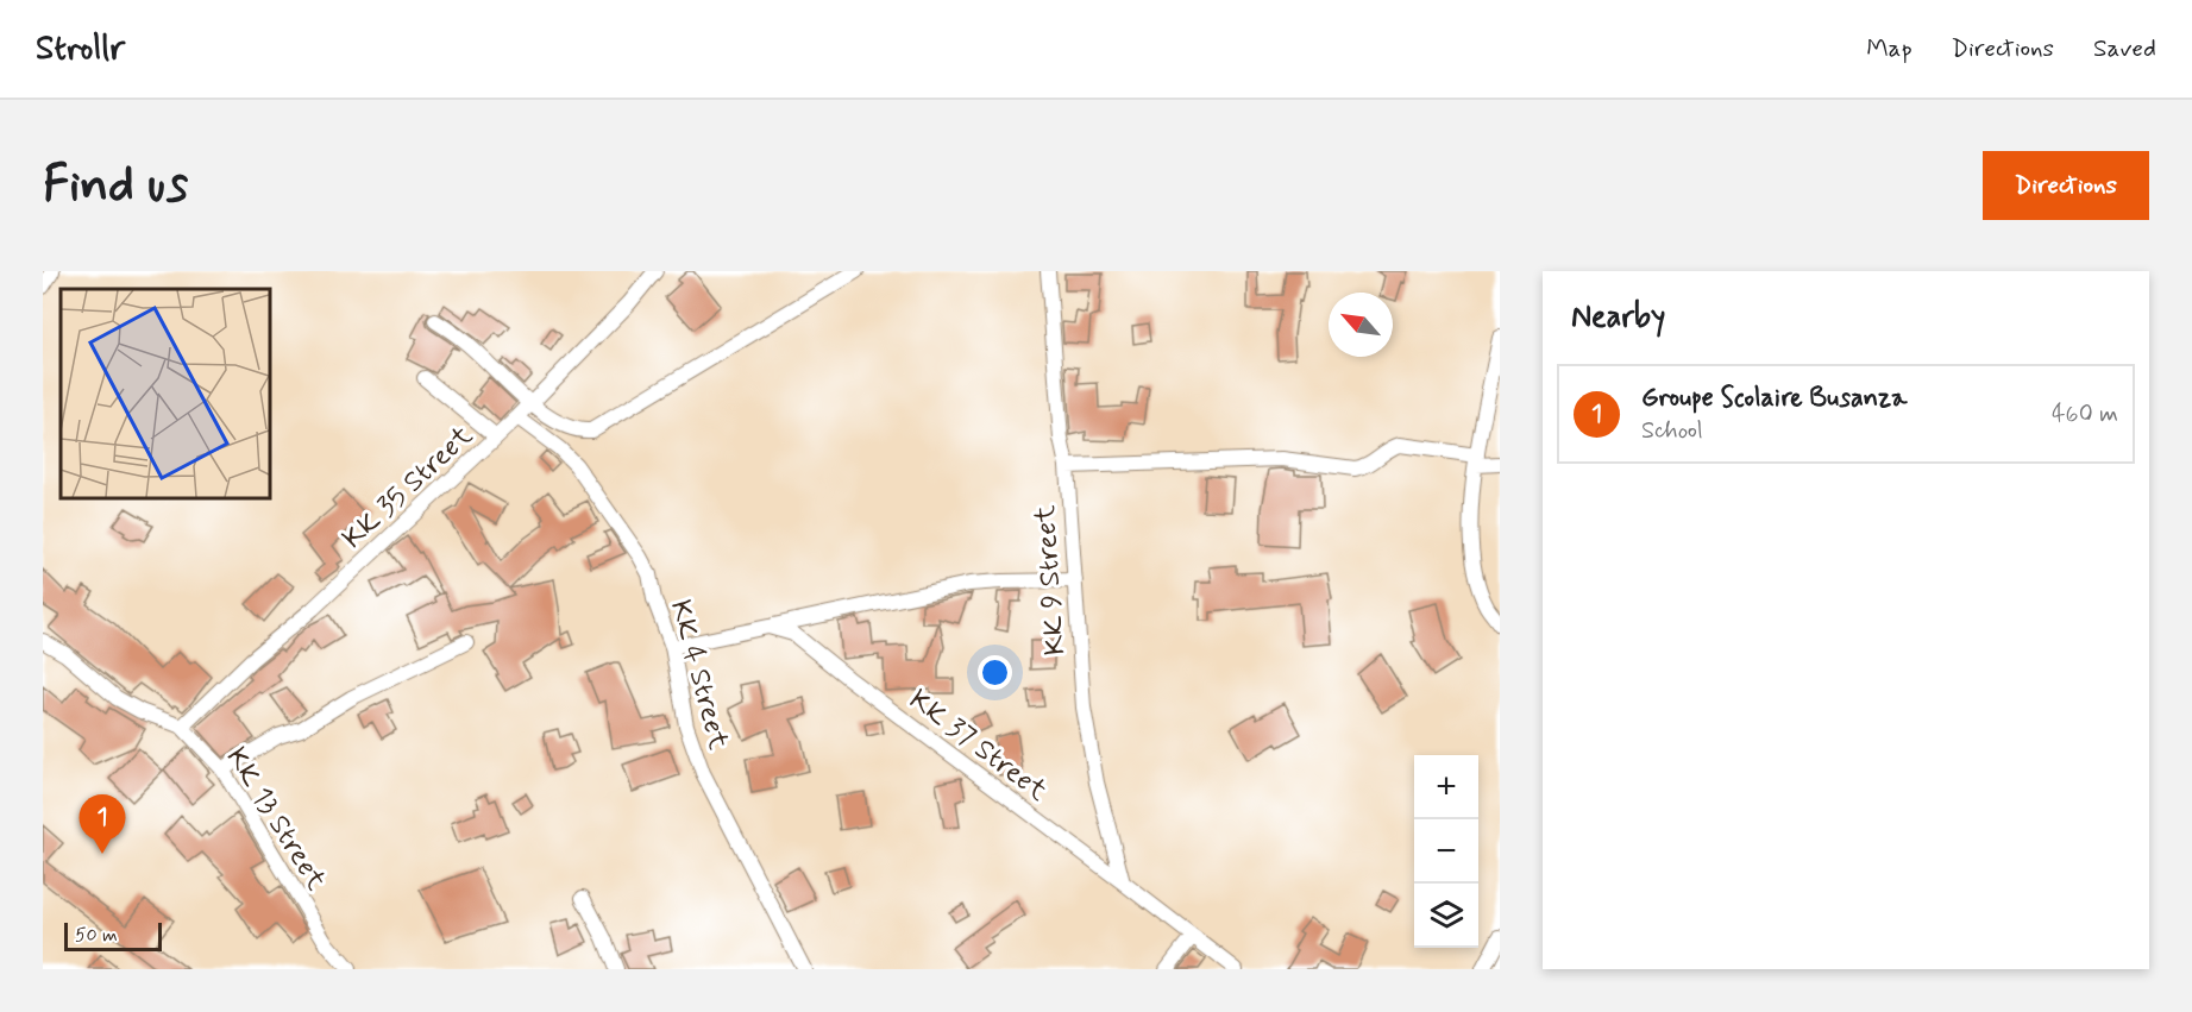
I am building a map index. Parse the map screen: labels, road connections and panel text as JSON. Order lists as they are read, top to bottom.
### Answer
{
  "streets": {
    "street": [
      "KK 35 Street",
      "KK 9 Street",
      "KK 4 Street",
      "KK 37 Street",
      "KK 13 Street"
    ]
  },
  "crossings": [
    ["KK 35 Street", "KK 4 Street"],
    ["KK 35 Street", "KK 13 Street"],
    ["KK 9 Street", "KK 37 Street"]
  ],
  "scale_bar": "50 m",
  "north": "top left",
  "page": {
    "header": "Strollr",
    "nav": ["Map", "Directions", "Saved"],
    "buttons": "Directions",
    "title": "Find us",
    "heading": "Nearby",
    "list": [
      {
        "mark": "1",
        "name": "Groupe Scolaire Busanza",
        "note": "School",
        "value": "460 m"
      }
    ],
    "map_buttons": ["+", "−"],
    "pins": "1",
    "scale": "50 m"
  }
}
